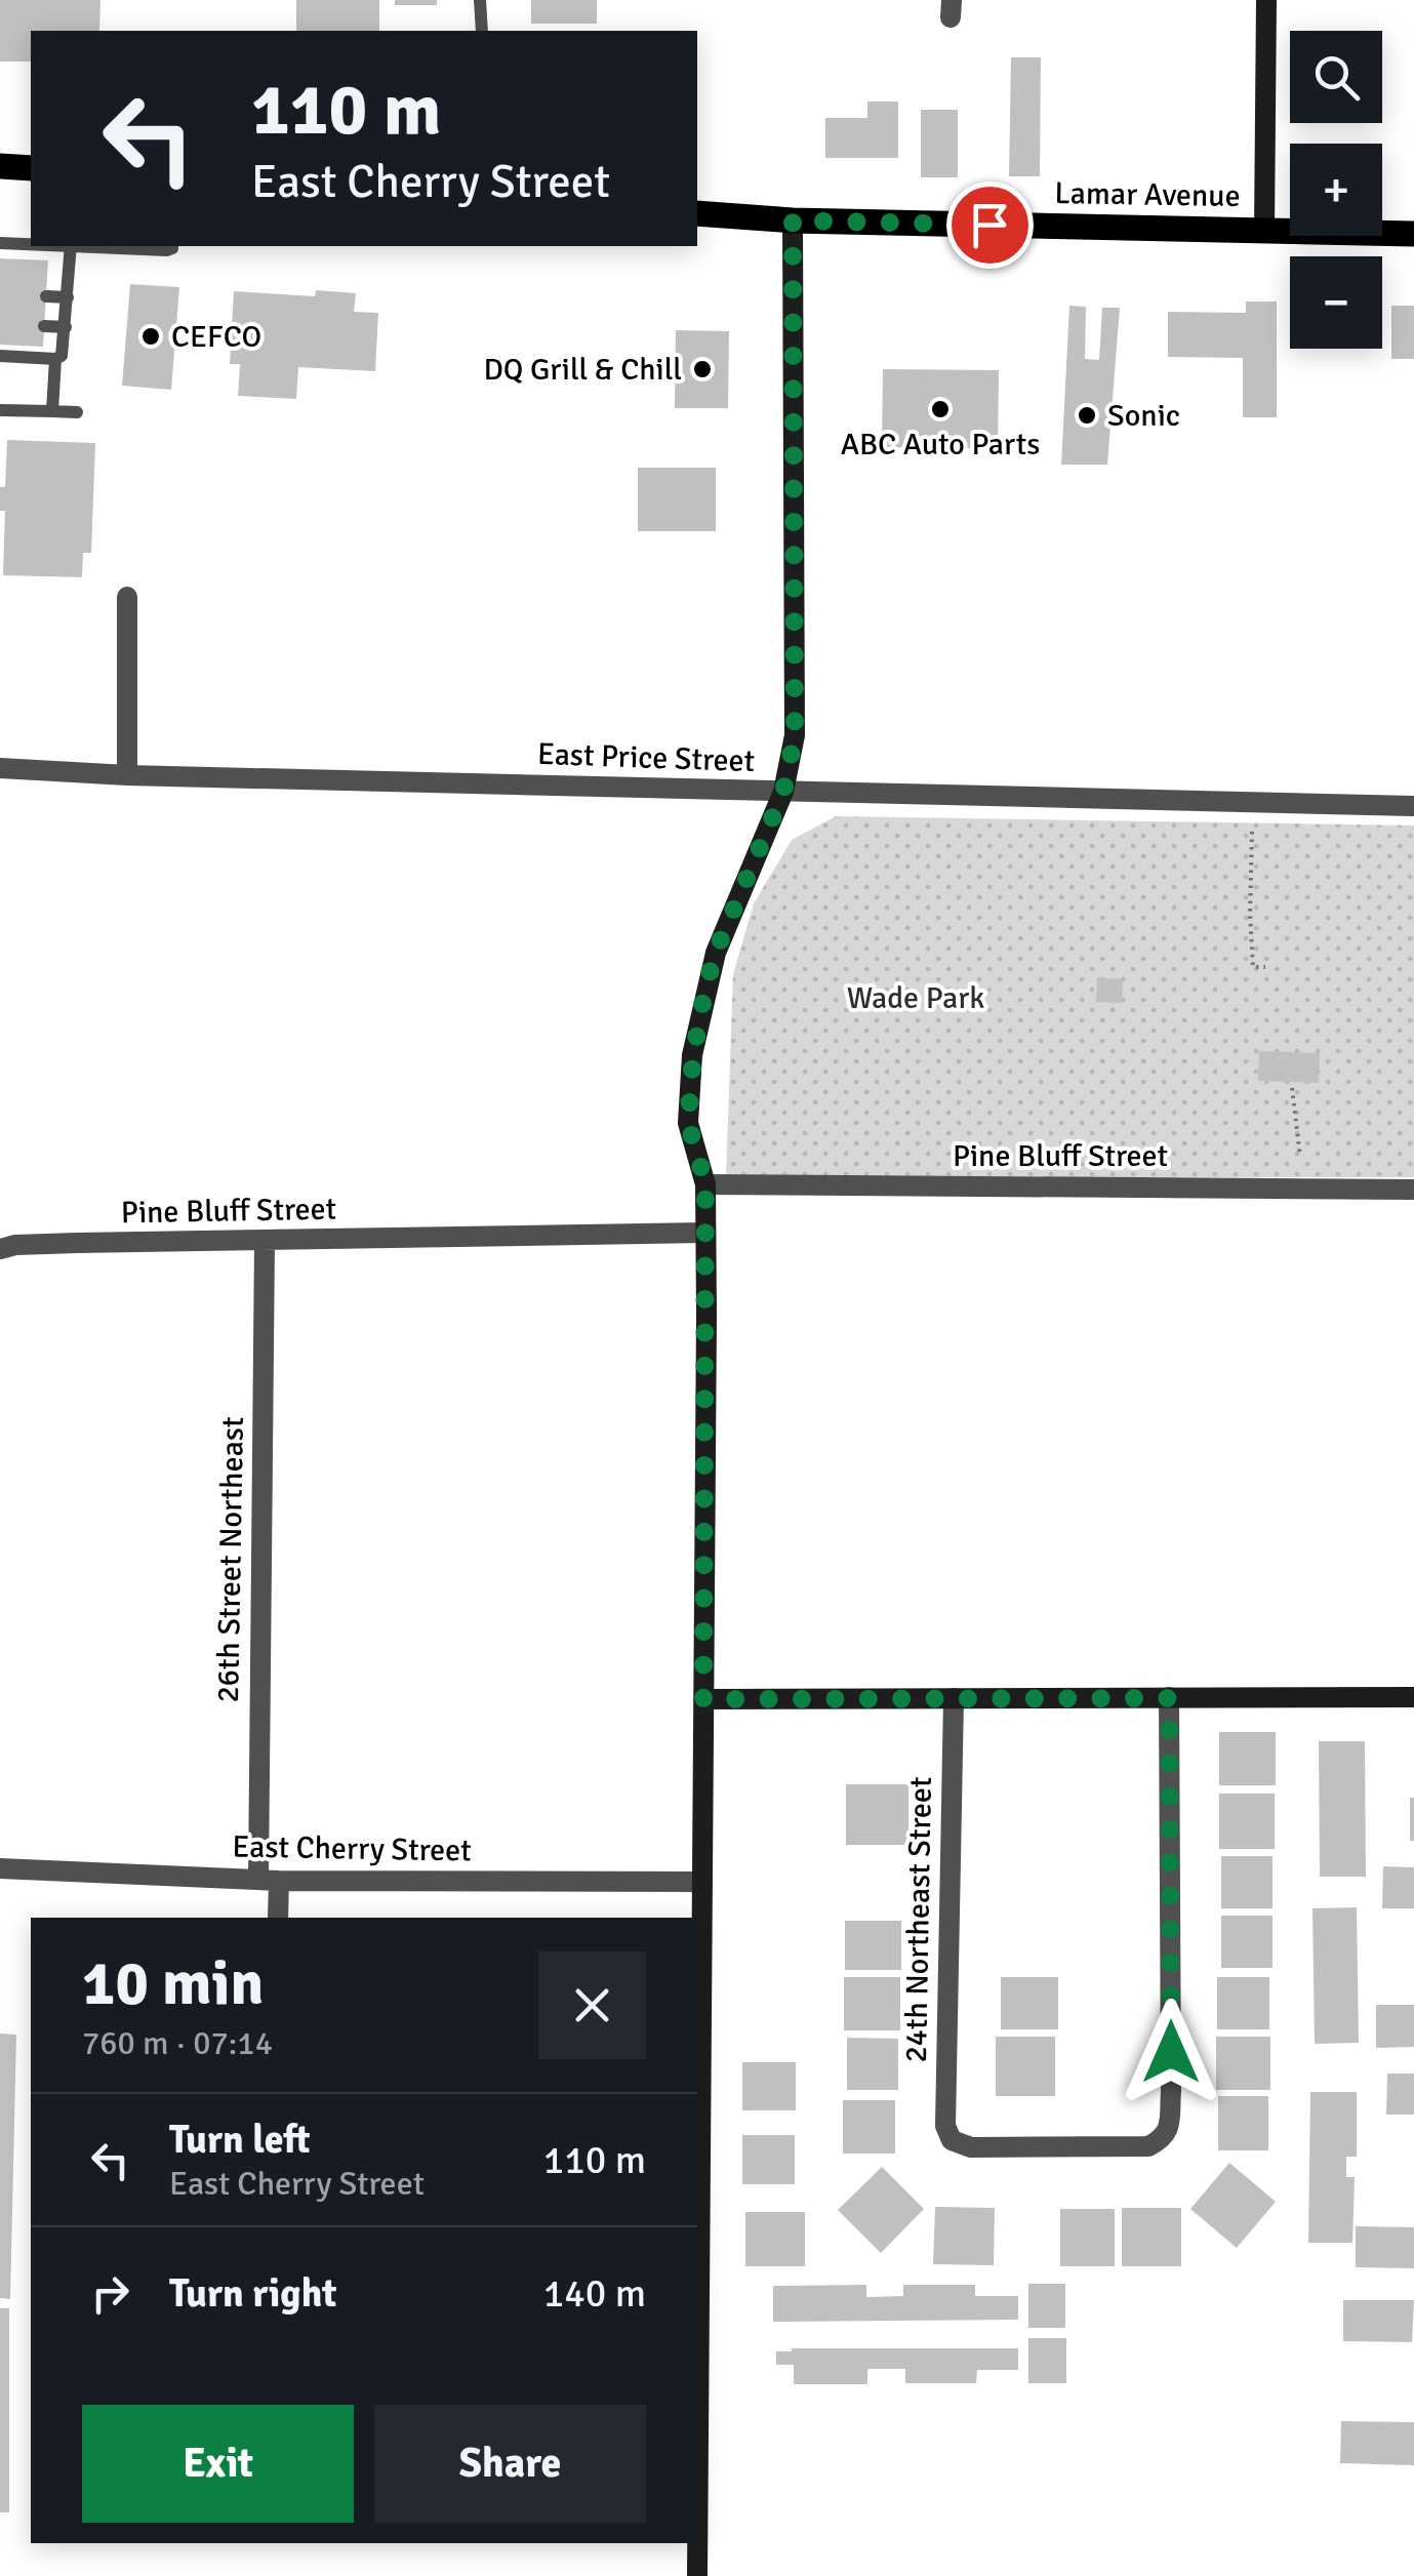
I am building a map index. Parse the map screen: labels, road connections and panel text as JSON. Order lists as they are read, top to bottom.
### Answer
{
  "streets": {
    "main road": ["Lamar Avenue"],
    "street": [
      "East Price Street",
      "Pine Bluff Street",
      "26th Street Northeast",
      "East Cherry Street",
      "24th Northeast Street"
    ]
  },
  "crossings": [
    ["Pine Bluff Street", "26th Street Northeast"],
    ["26th Street Northeast", "East Cherry Street"]
  ],
  "parks": ["Wade Park"],
  "places": [
    "CEFCO",
    "DQ Grill & Chill",
    "ABC Auto Parts",
    "Sonic"
  ],
  "page": {
    "map_buttons": ["+", "−"],
    "turn": ["110 m", "East Cherry Street"],
    "heading": ["10 min", "760 m · 07:14"],
    "list": [
      {
        "name": "Turn left",
        "note": "East Cherry Street",
        "value": "110 m"
      },
      {
        "name": "Turn right",
        "value": "140 m"
      }
    ],
    "buttons": ["Exit", "Share"]
  }
}
